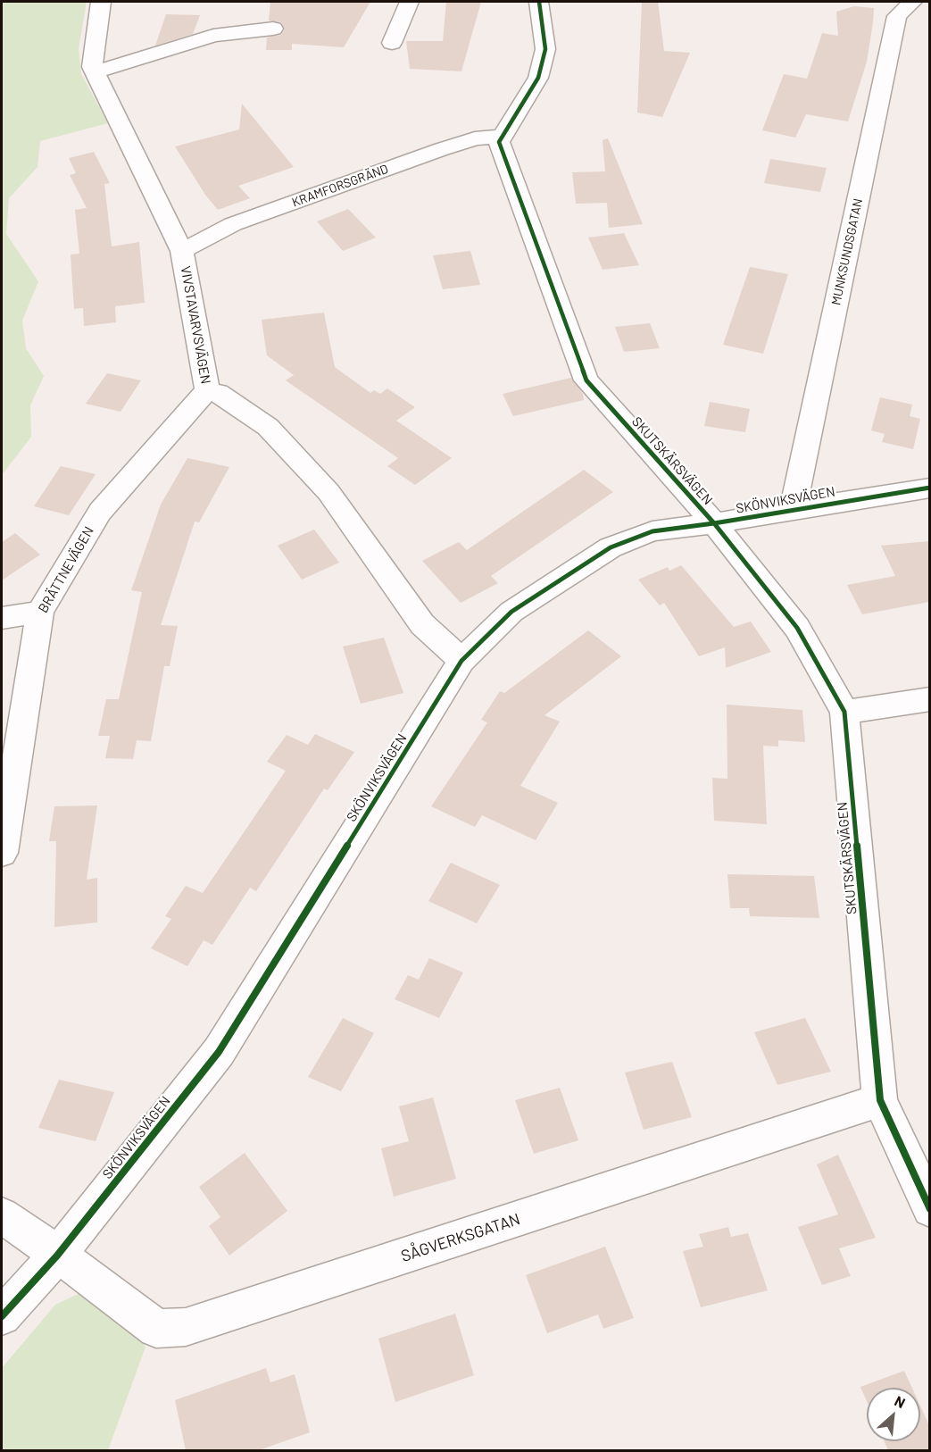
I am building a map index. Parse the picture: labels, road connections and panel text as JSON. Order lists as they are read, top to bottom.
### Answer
{
  "streets": {
    "street": [
      "KRAMFORSGRÄND",
      "MUNKSUNDSGATAN",
      "VIVSTAVARVSVÄGEN",
      "SKUTSKÄRSVÄGEN",
      "SKÖNVIKSVÄGEN",
      "BRÄTTNEVÄGEN",
      "SÅGVERKSGATAN"
    ]
  },
  "crossings": [
    ["KRAMFORSGRÄND", "VIVSTAVARVSVÄGEN"],
    ["KRAMFORSGRÄND", "SKUTSKÄRSVÄGEN"],
    ["MUNKSUNDSGATAN", "SKÖNVIKSVÄGEN"],
    ["VIVSTAVARVSVÄGEN", "SKÖNVIKSVÄGEN"],
    ["VIVSTAVARVSVÄGEN", "BRÄTTNEVÄGEN"],
    ["SKUTSKÄRSVÄGEN", "SKÖNVIKSVÄGEN"],
    ["SKUTSKÄRSVÄGEN", "SÅGVERKSGATAN"],
    ["SKÖNVIKSVÄGEN", "SÅGVERKSGATAN"]
  ],
  "north": "top right"
}
